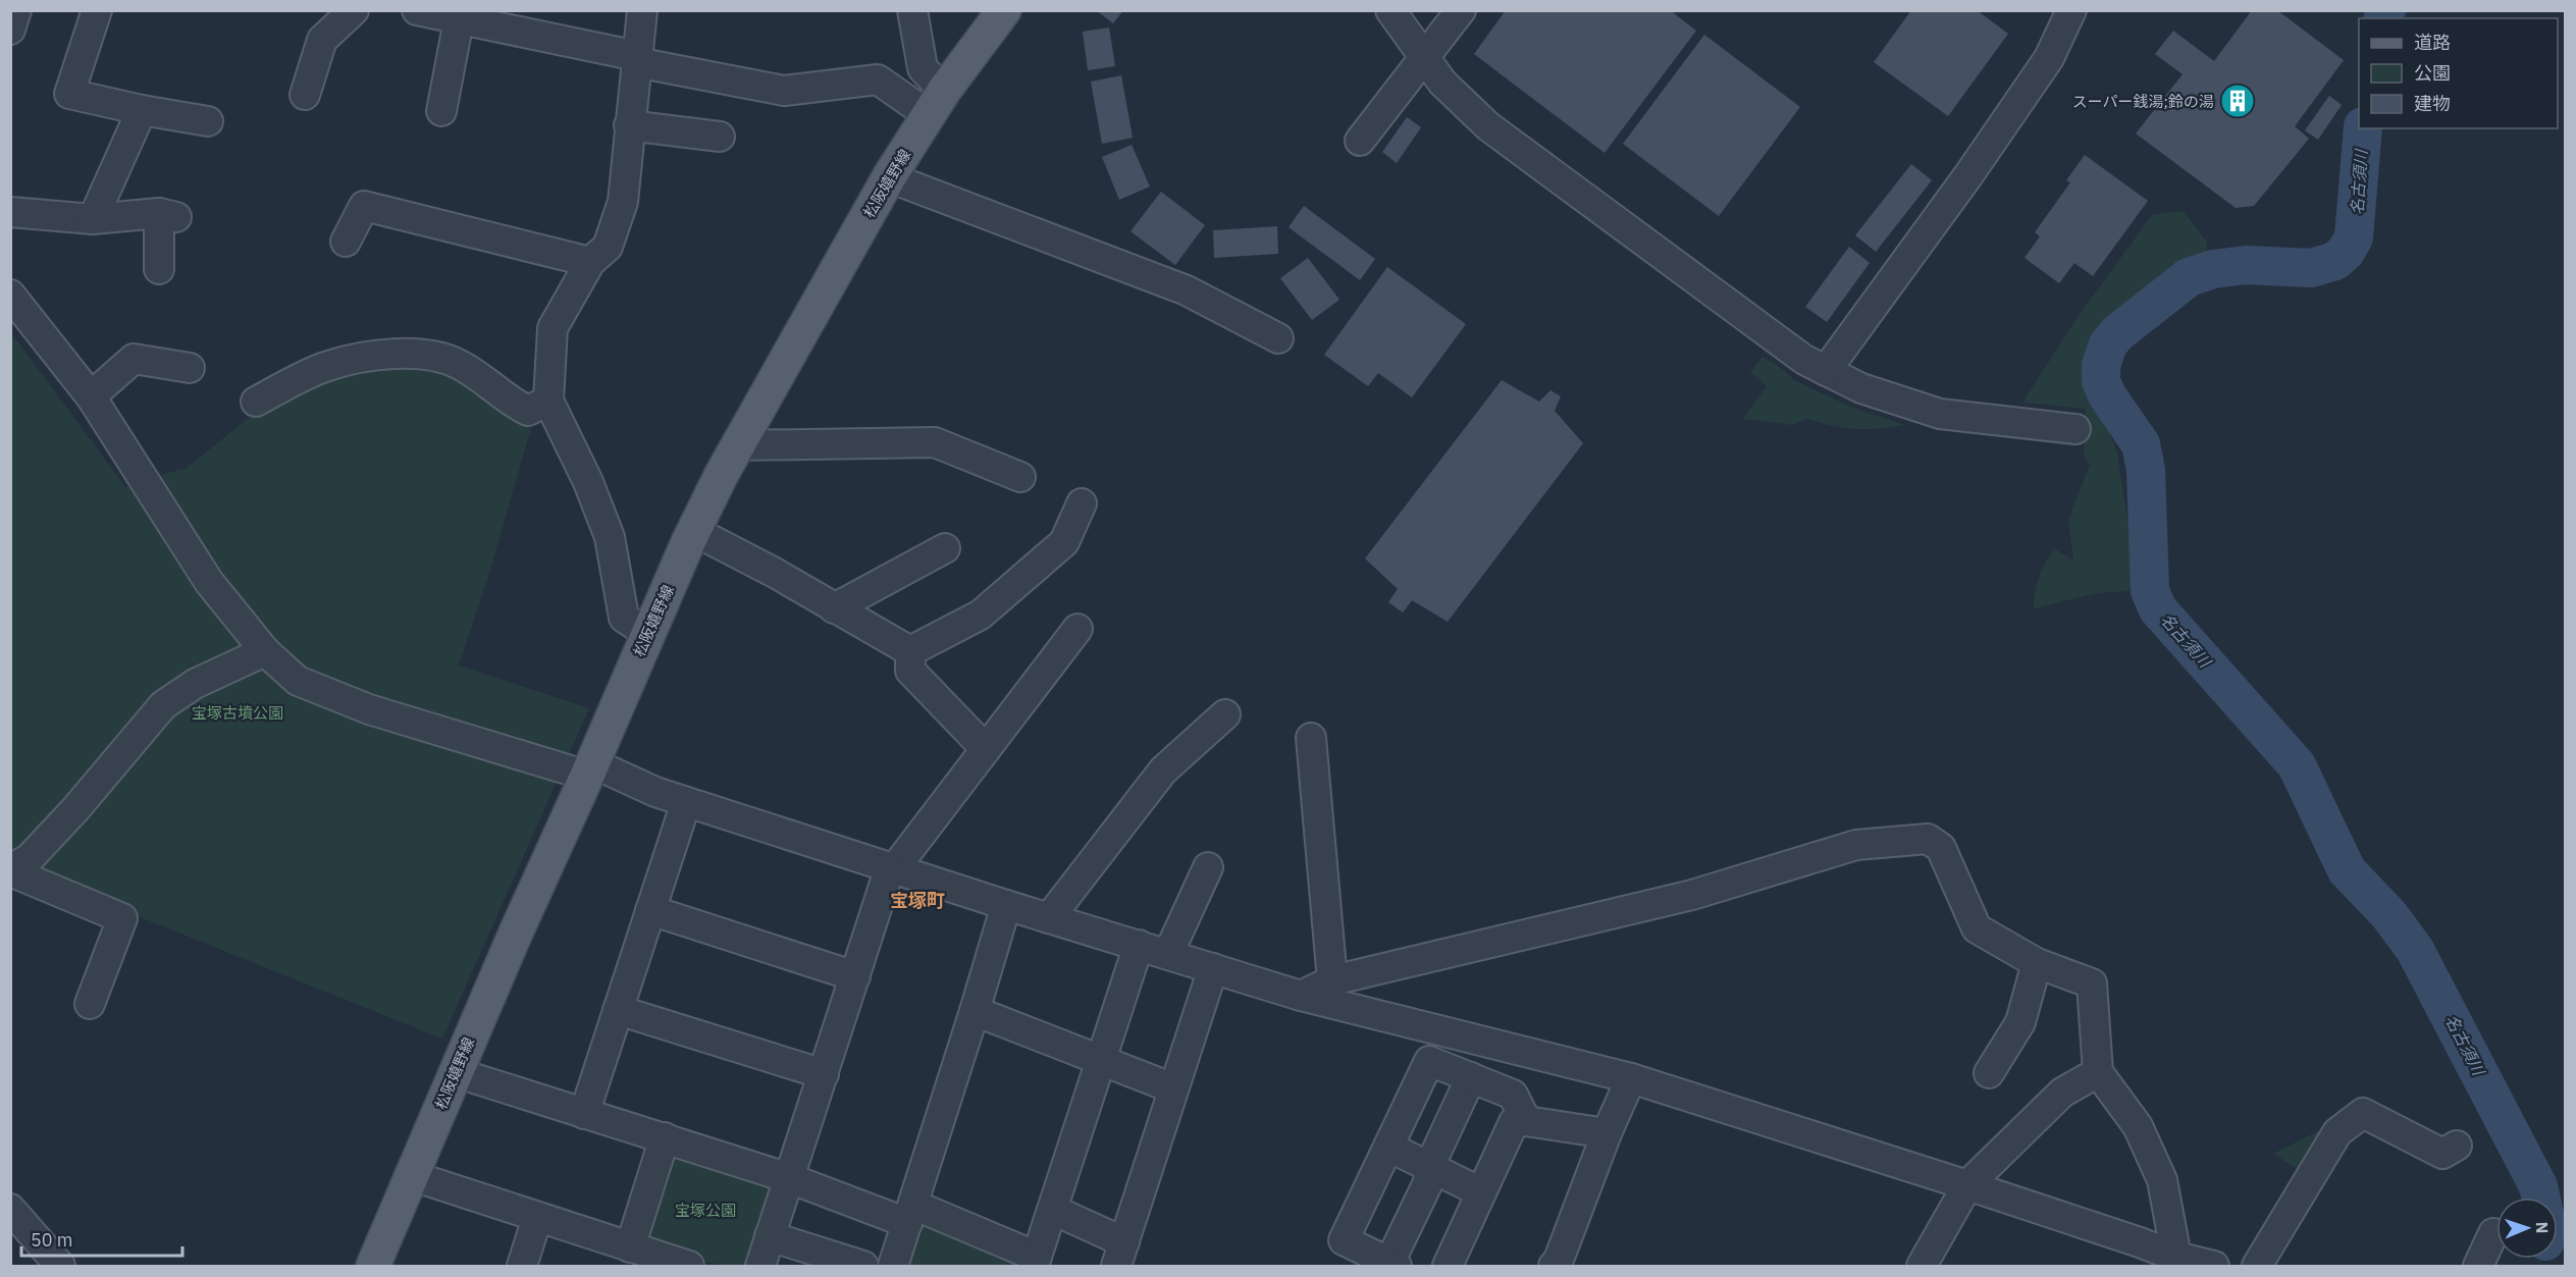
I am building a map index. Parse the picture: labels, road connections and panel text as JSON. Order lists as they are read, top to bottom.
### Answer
{
  "streets": {
    "main road": ["松阪嬉野線"]
  },
  "districts": ["宝塚町"],
  "water": ["名古須川"],
  "parks": ["宝塚古墳公園", "宝塚公園"],
  "places": {
    "building": ["スーパー銭湯;鈴の湯"]
  },
  "legend": ["道路", "公園", "建物"],
  "scale_bar": "50 m",
  "north": "right"
}
